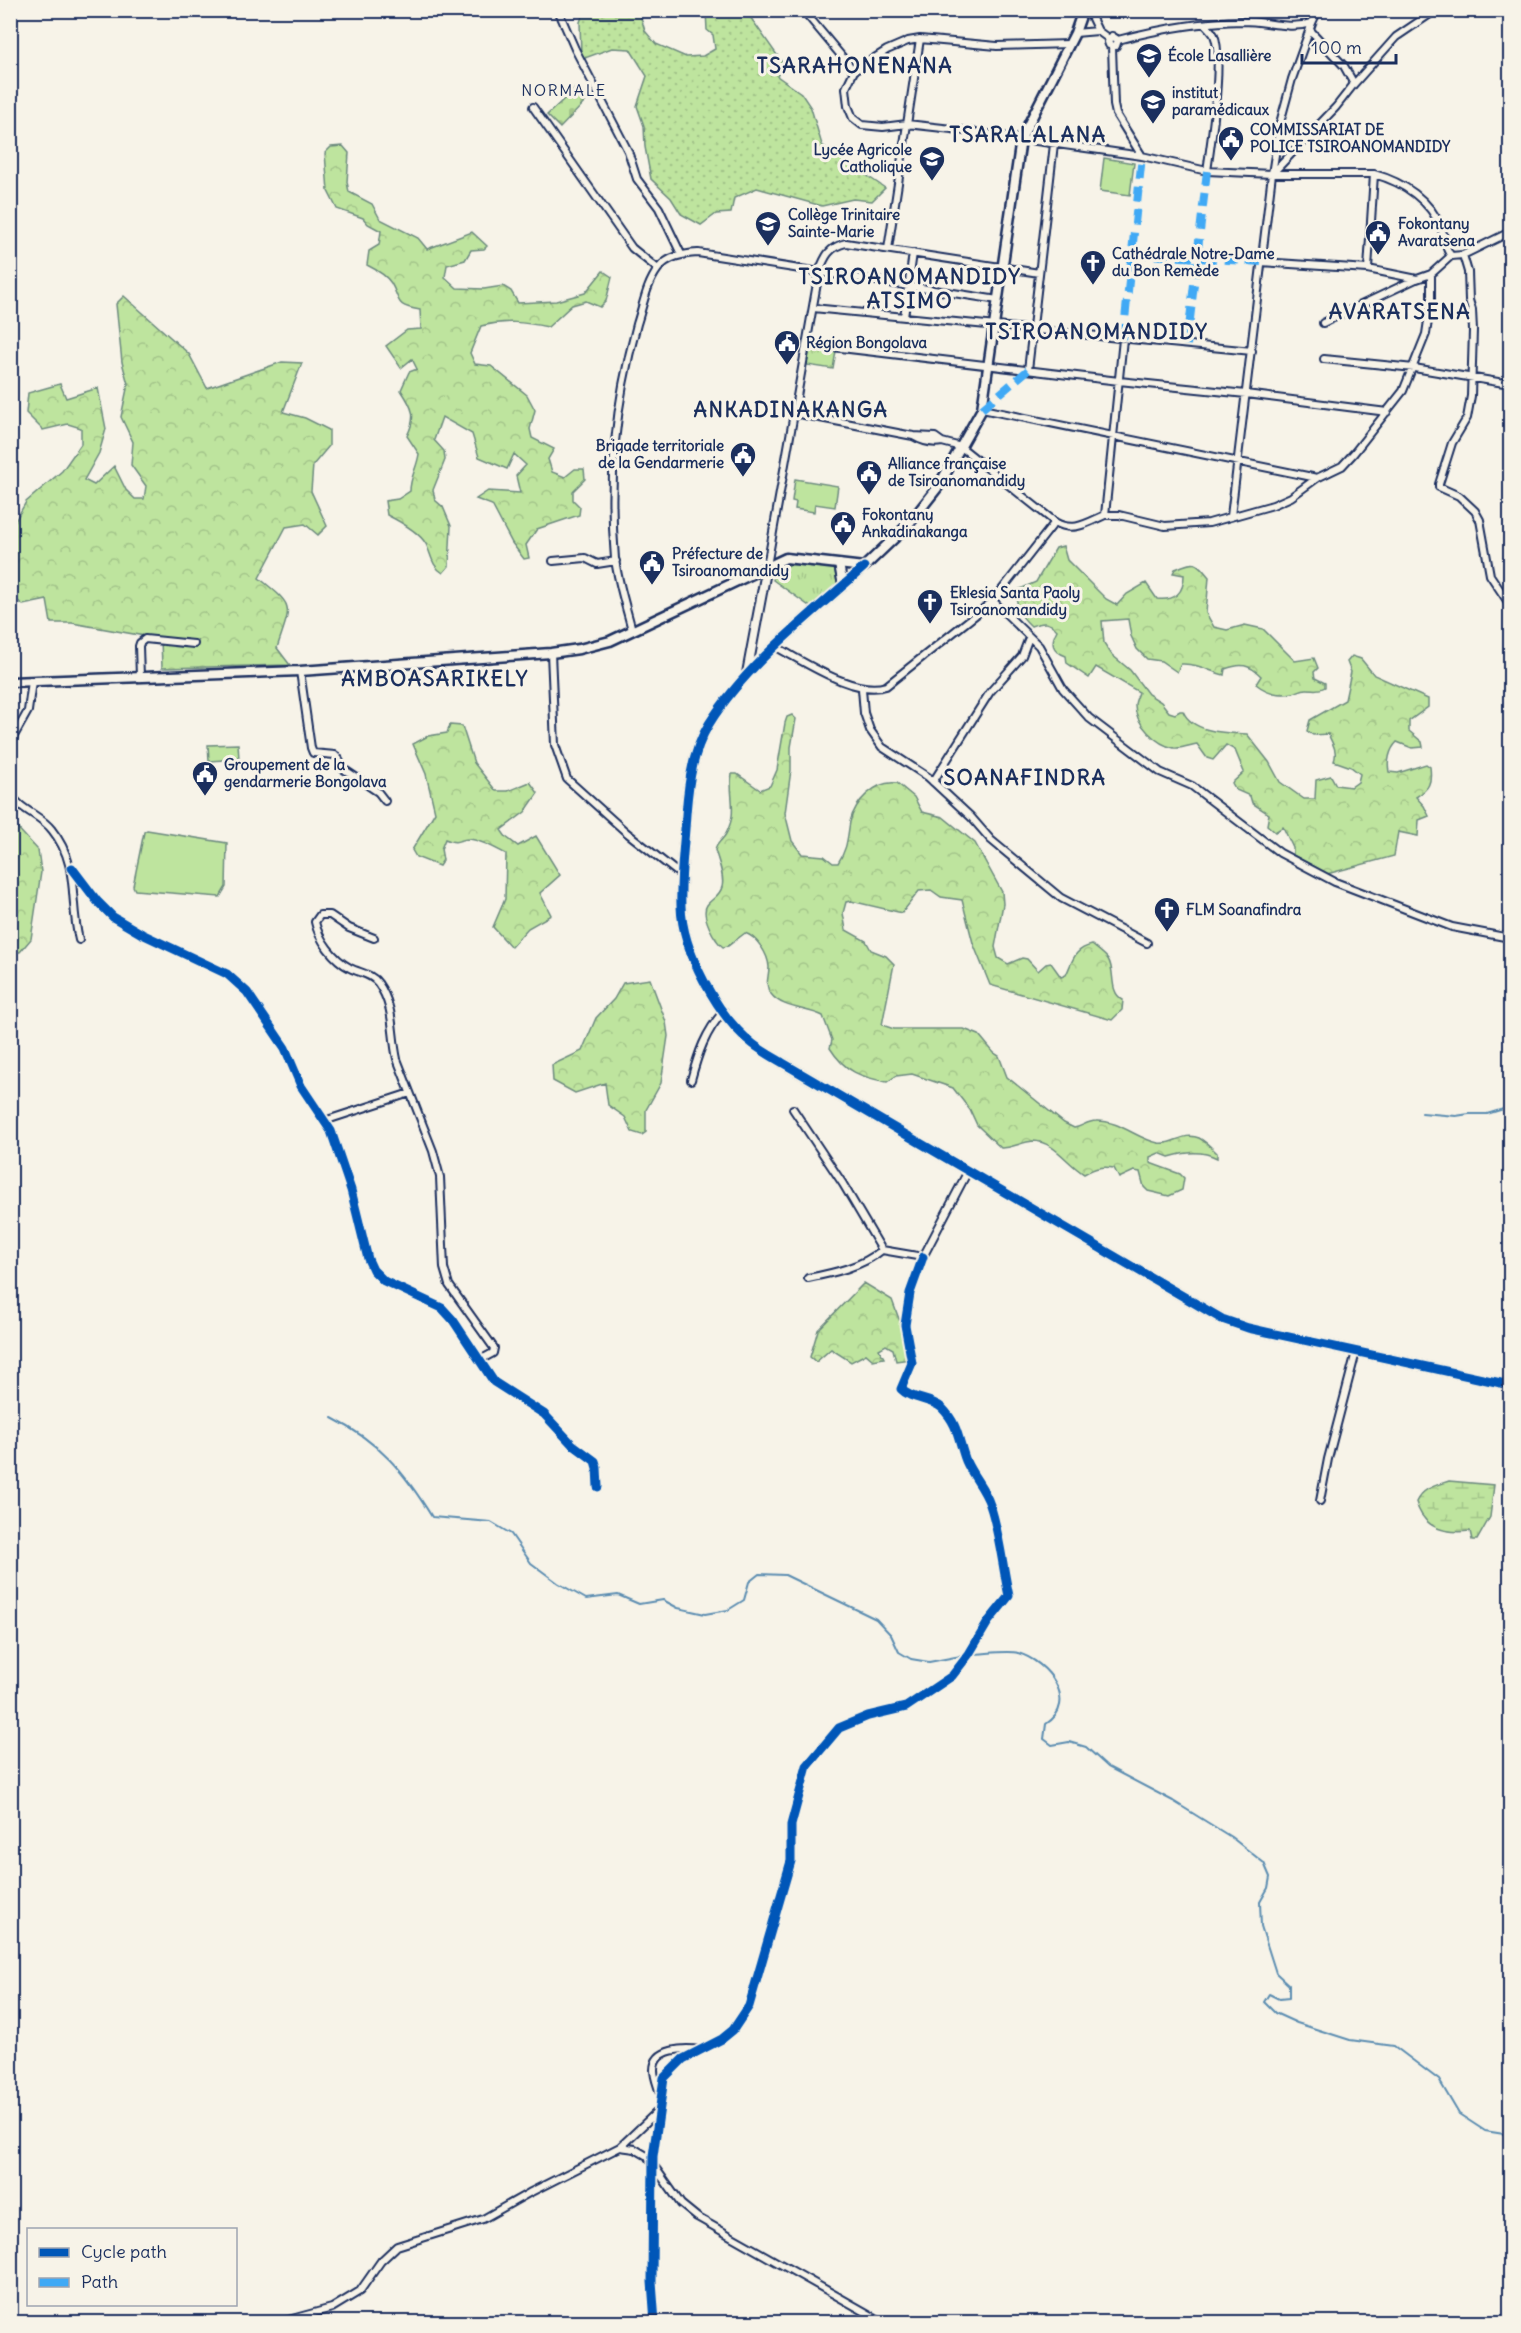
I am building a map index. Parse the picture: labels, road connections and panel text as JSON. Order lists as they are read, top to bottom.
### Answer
{
  "districts": [
    "TSARAHONENANA",
    "NORMALE",
    "TSARALALANA",
    "TSIROANOMANDIDY ATSIMO",
    "AVARATSENA",
    "TSIROANOMANDIDY",
    "ANKADINAKANGA",
    "AMBOASARIKELY",
    "SOANAFINDRA"
  ],
  "places": {
    "school or university": [
      "École Lasallière",
      "institut paramédicaux",
      "Lycée Agricole Catholique",
      "Collège Trinitaire Sainte-Marie"
    ],
    "public building": [
      "COMMISSARIAT DE POLICE TSIROANOMANDIDY",
      "Fokontany Avaratsena",
      "Région Bongolava",
      "Brigade territoriale de la Gendarmerie",
      "Alliance française de Tsiroanomandidy",
      "Fokontany Ankadinakanga",
      "Préfecture de Tsiroanomandidy",
      "Groupement de la gendarmerie Bongolava"
    ],
    "church": ["Cathédrale Notre-Dame du Bon Remède", "Eklesia Santa Paoly Tsiroanomandidy", "FLM Soanafindra"]
  },
  "legend": ["Cycle path", "Path"],
  "scale_bar": "100 m"
}
